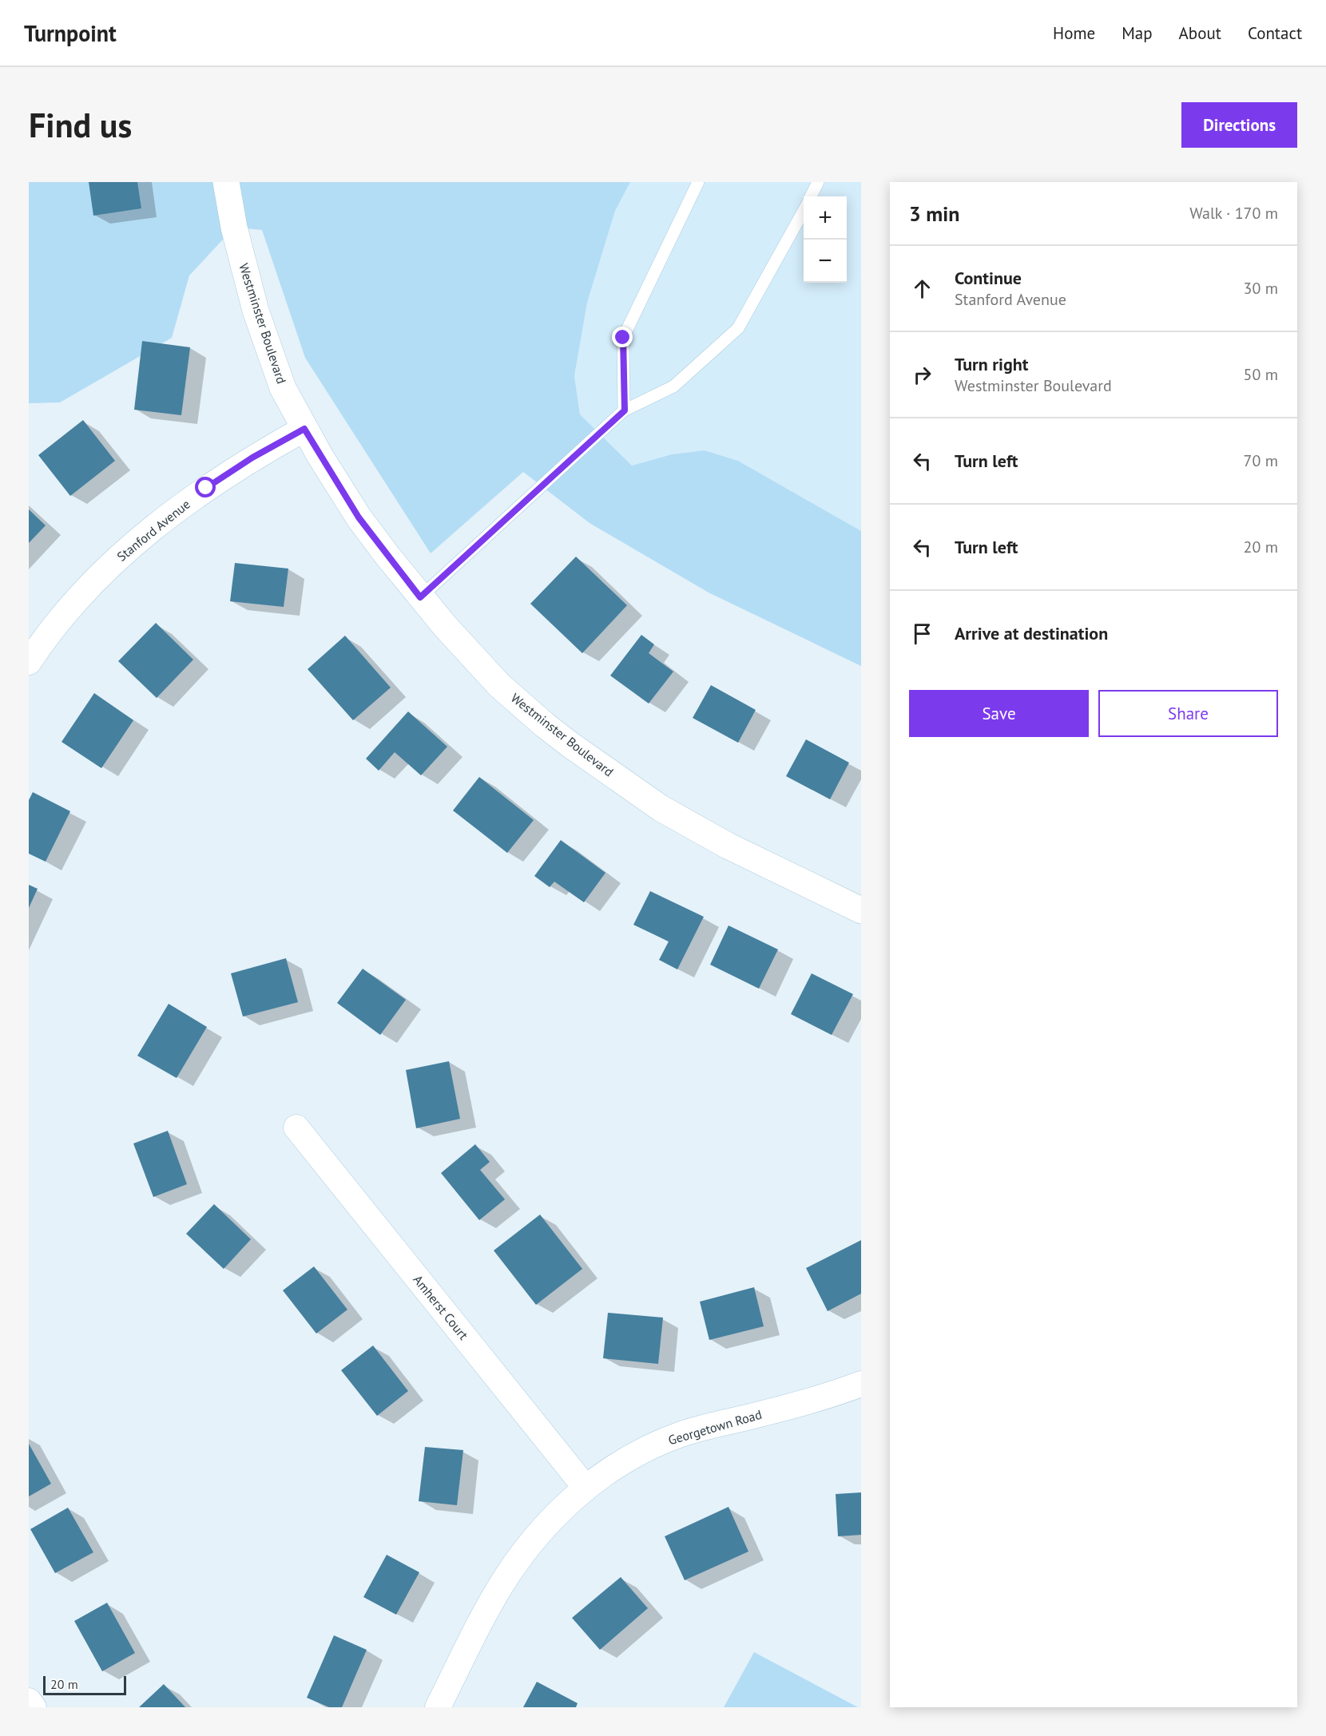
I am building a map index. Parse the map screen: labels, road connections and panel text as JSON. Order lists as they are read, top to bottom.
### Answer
{
  "streets": {
    "street": [
      "Westminster Boulevard",
      "Stanford Avenue",
      "Amherst Court",
      "Georgetown Road"
    ]
  },
  "crossings": [
    ["Westminster Boulevard", "Stanford Avenue"],
    ["Amherst Court", "Georgetown Road"]
  ],
  "scale_bar": "20 m",
  "page": {
    "header": "Turnpoint",
    "nav": [
      "Home",
      "Map",
      "About",
      "Contact"
    ],
    "buttons": [
      "Directions",
      ["Save", "Share"]
    ],
    "title": "Find us",
    "heading": ["3 min", "Walk · 170 m"],
    "map_buttons": ["+", "−"],
    "list": [
      ["Continue", "Stanford Avenue", "30 m"],
      ["Turn right", "Westminster Boulevard", "50 m"],
      ["Turn left", "70 m"],
      ["Turn left", "20 m"],
      "Arrive at destination"
    ],
    "scale": "20 m"
  }
}
